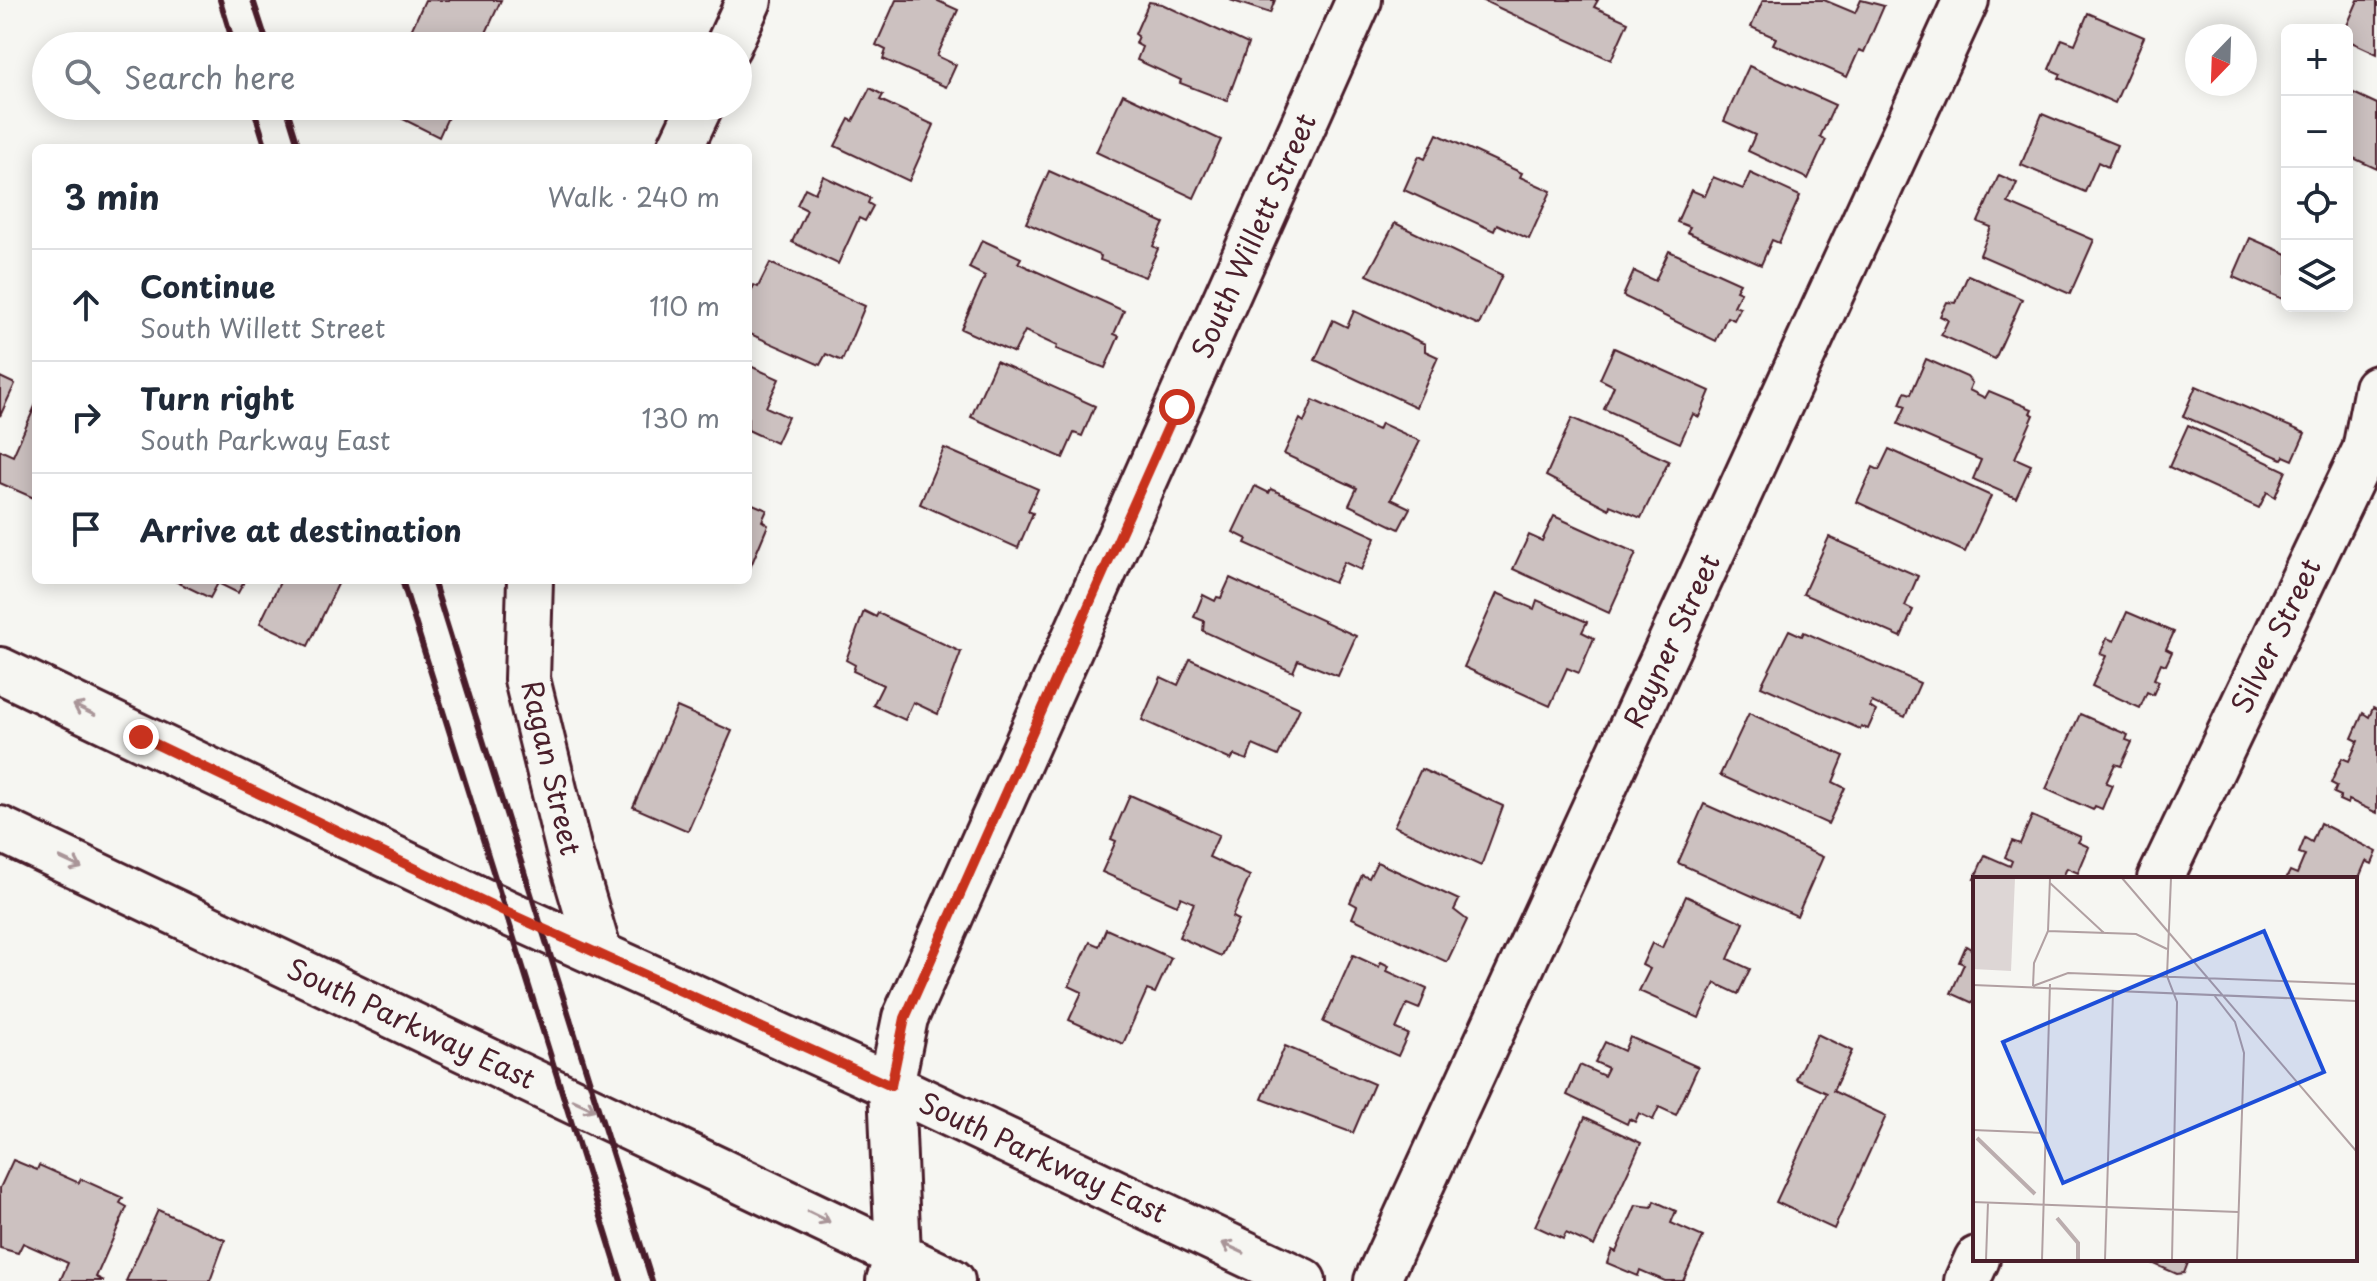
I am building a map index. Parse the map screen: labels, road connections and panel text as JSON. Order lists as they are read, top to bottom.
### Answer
{
  "streets": {
    "street": [
      "South Willett Street",
      "Silver Street",
      "Rayner Street",
      "Ragan Street",
      "South Parkway East"
    ]
  },
  "crossings": [
    ["South Willett Street", "South Parkway East"],
    ["Ragan Street", "South Parkway East"]
  ],
  "north": "bottom left",
  "page": {
    "map_buttons": ["+", "−"],
    "search": "Search here",
    "heading": ["3 min", "Walk · 240 m"],
    "list": [
      ["Continue", "South Willett Street", "110 m"],
      ["Turn right", "South Parkway East", "130 m"],
      "Arrive at destination"
    ]
  }
}
